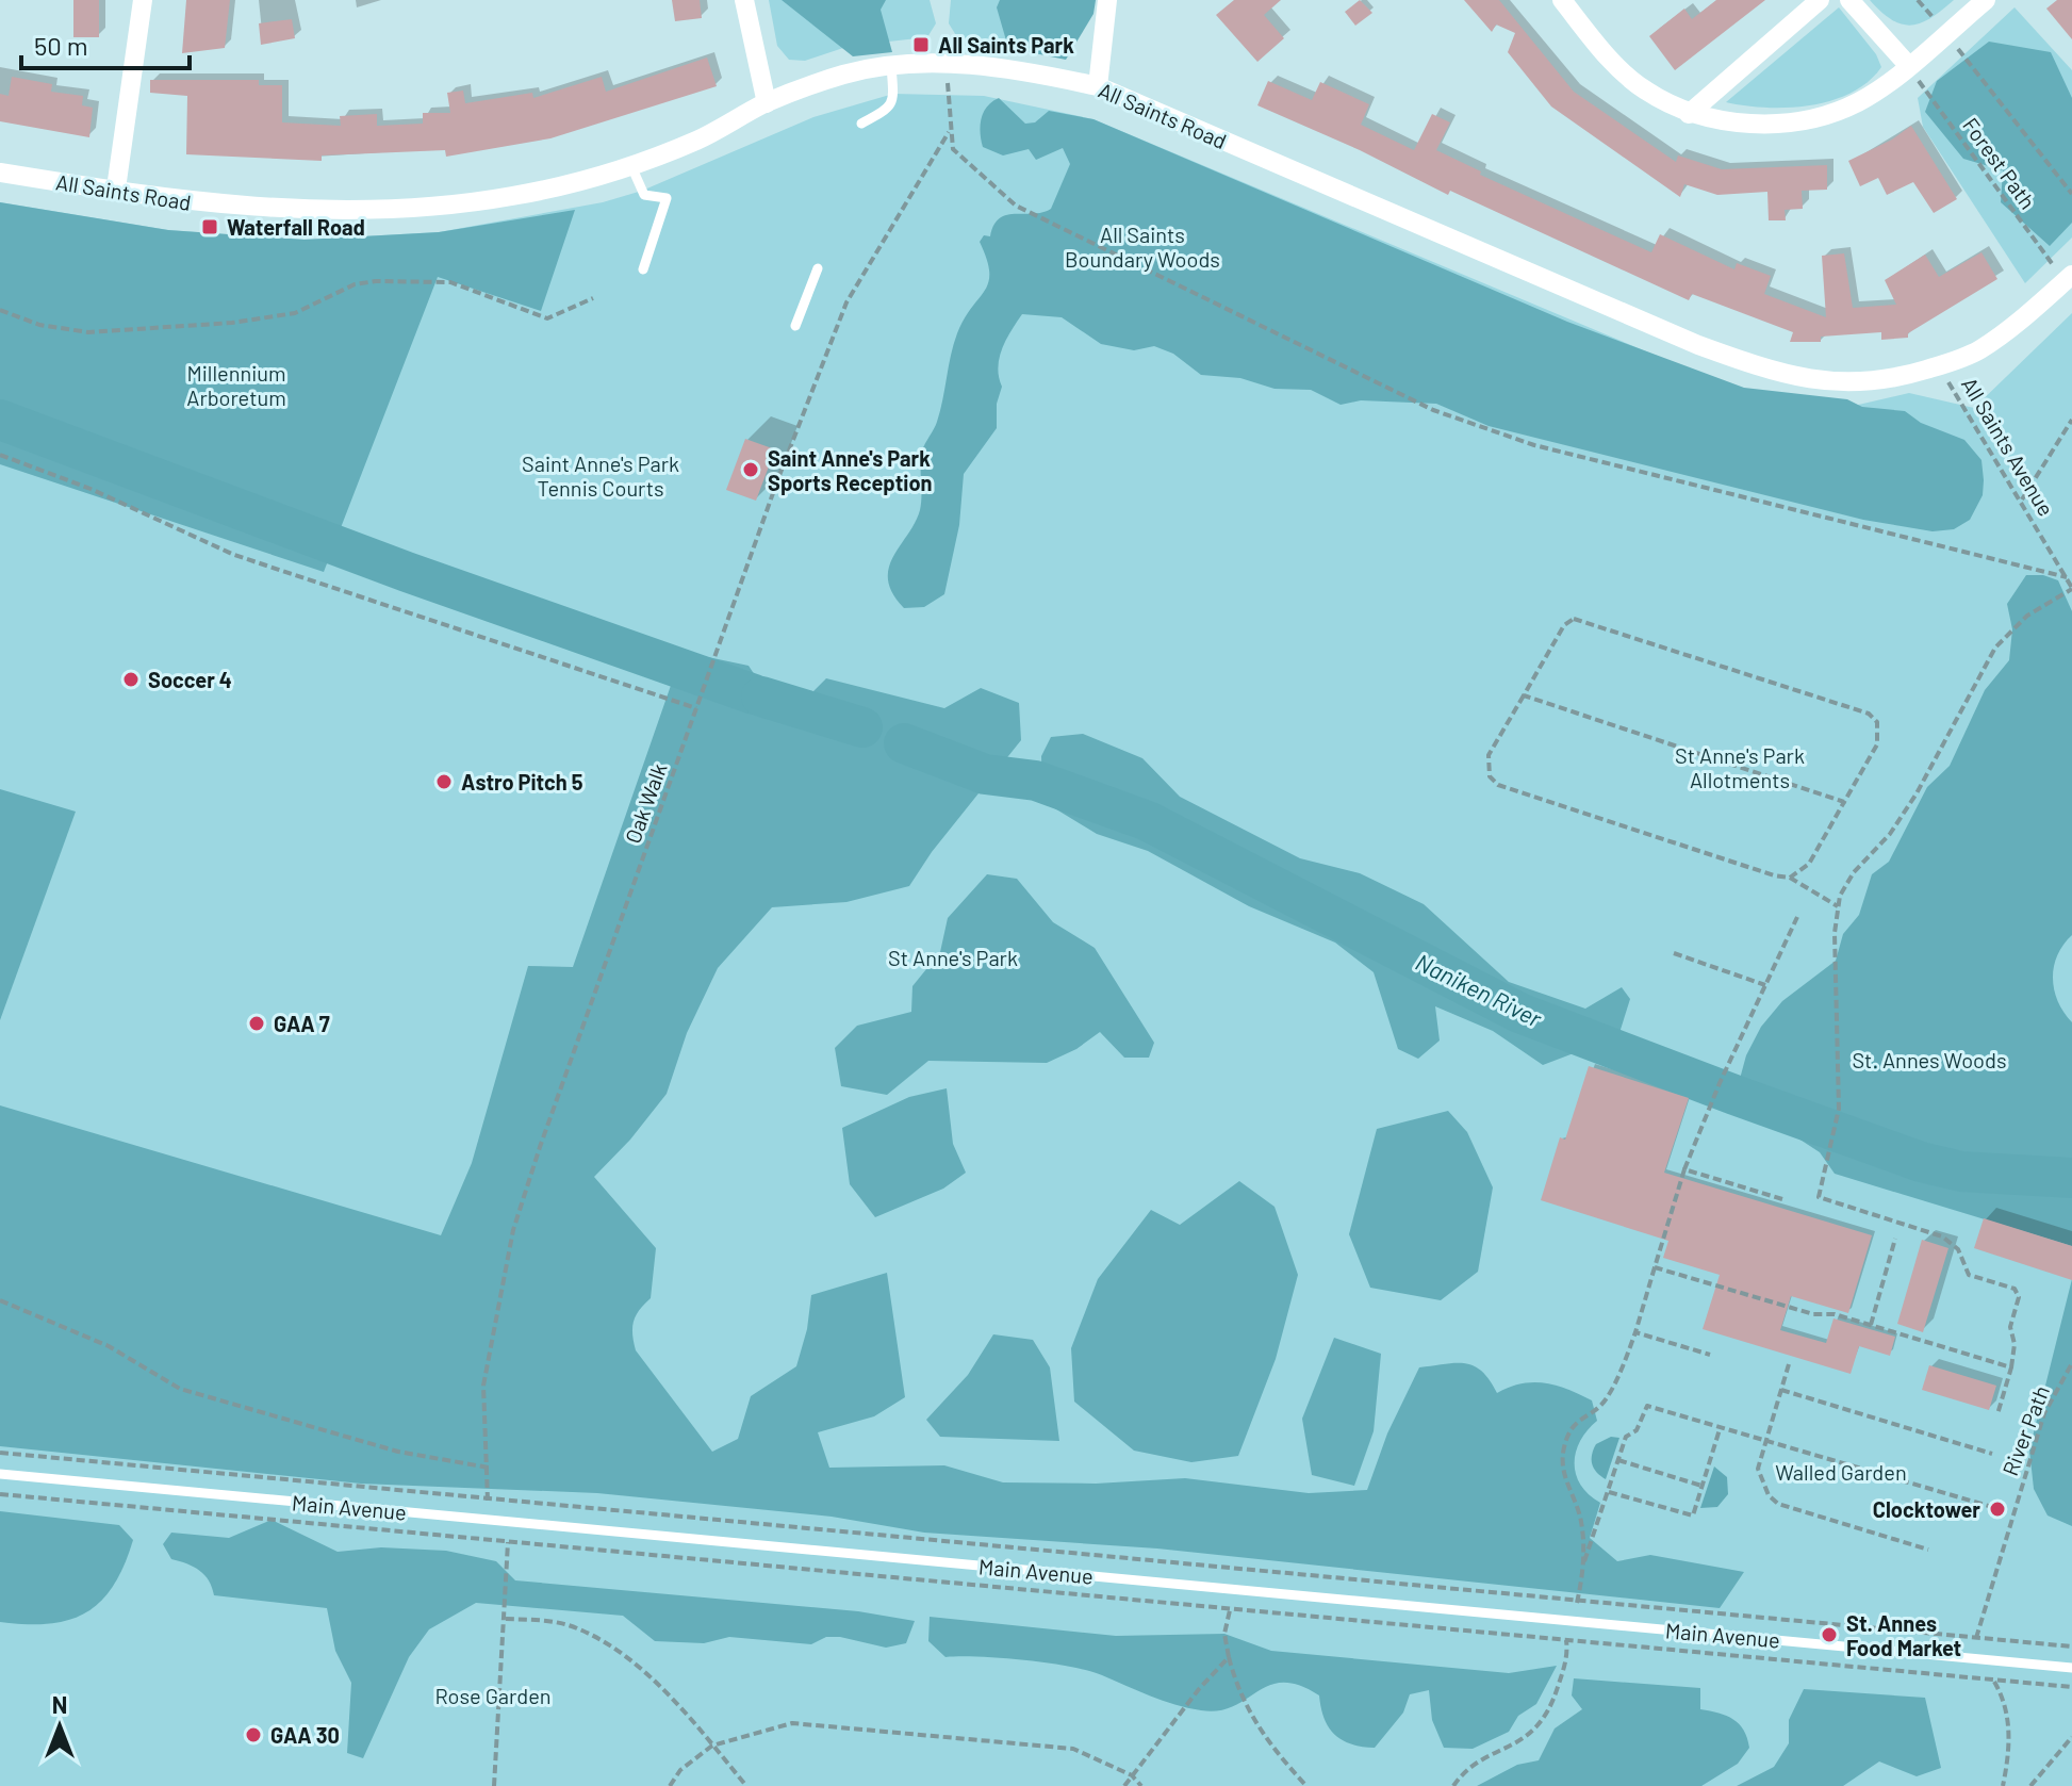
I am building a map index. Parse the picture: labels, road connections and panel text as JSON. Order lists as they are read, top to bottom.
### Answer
{
  "streets": {
    "street": ["All Saints Road"],
    "lane": ["Main Avenue"],
    "path": [
      "Forest Path",
      "All Saints Avenue",
      "Oak Walk",
      "River Path"
    ]
  },
  "crossings": [
    ["All Saints Road", "Forest Path"],
    ["All Saints Road", "All Saints Avenue"],
    ["Oak Walk", "Main Avenue"],
    ["River Path", "Main Avenue"]
  ],
  "water": ["Naniken River"],
  "parks": [
    "All Saints Boundary Woods",
    "Millennium Arboretum",
    "Saint Anne's Park Tennis Courts",
    "St Anne's Park Allotments",
    "St Anne's Park",
    "St. Annes Woods",
    "Walled Garden",
    "Rose Garden"
  ],
  "places": {
    "transit": ["All Saints Park", "Waterfall Road"],
    "other": [
      "Saint Anne's Park Sports Reception",
      "Soccer 4",
      "Astro Pitch 5",
      "GAA 7",
      "Clocktower",
      "St. Annes Food Market",
      "GAA 30"
    ]
  },
  "scale_bar": "50 m",
  "north": "top"
}
